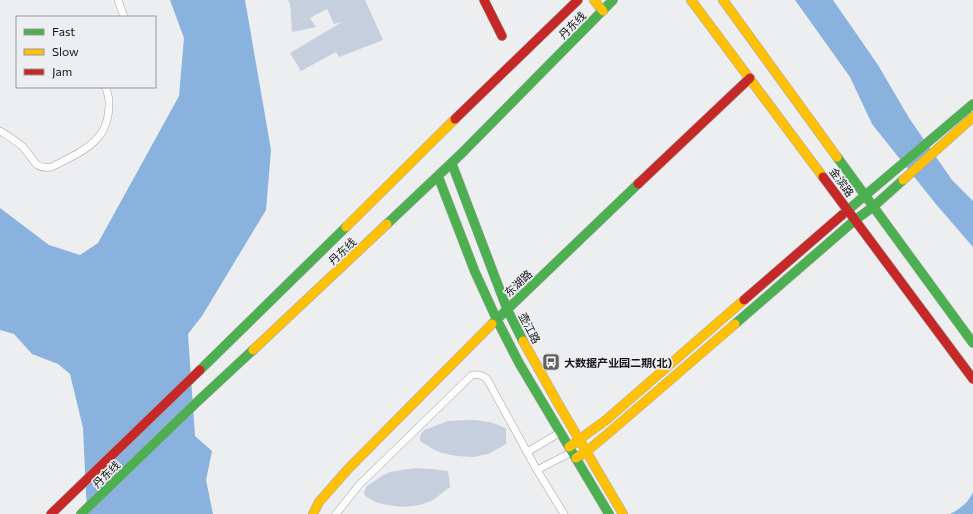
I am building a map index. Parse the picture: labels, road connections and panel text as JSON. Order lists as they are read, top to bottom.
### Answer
{
  "streets": {
    "main road": [
      "丹东线",
      "金滨路",
      "东湖路",
      "壶江路"
    ]
  },
  "crossings": [
    ["丹东线", "壶江路"],
    ["金滨路", "东湖路"],
    ["东湖路", "壶江路"]
  ],
  "places": {
    "bus stop": ["大数据产业园二期(北)"]
  },
  "legend": ["Fast", "Slow", "Jam"]
}
